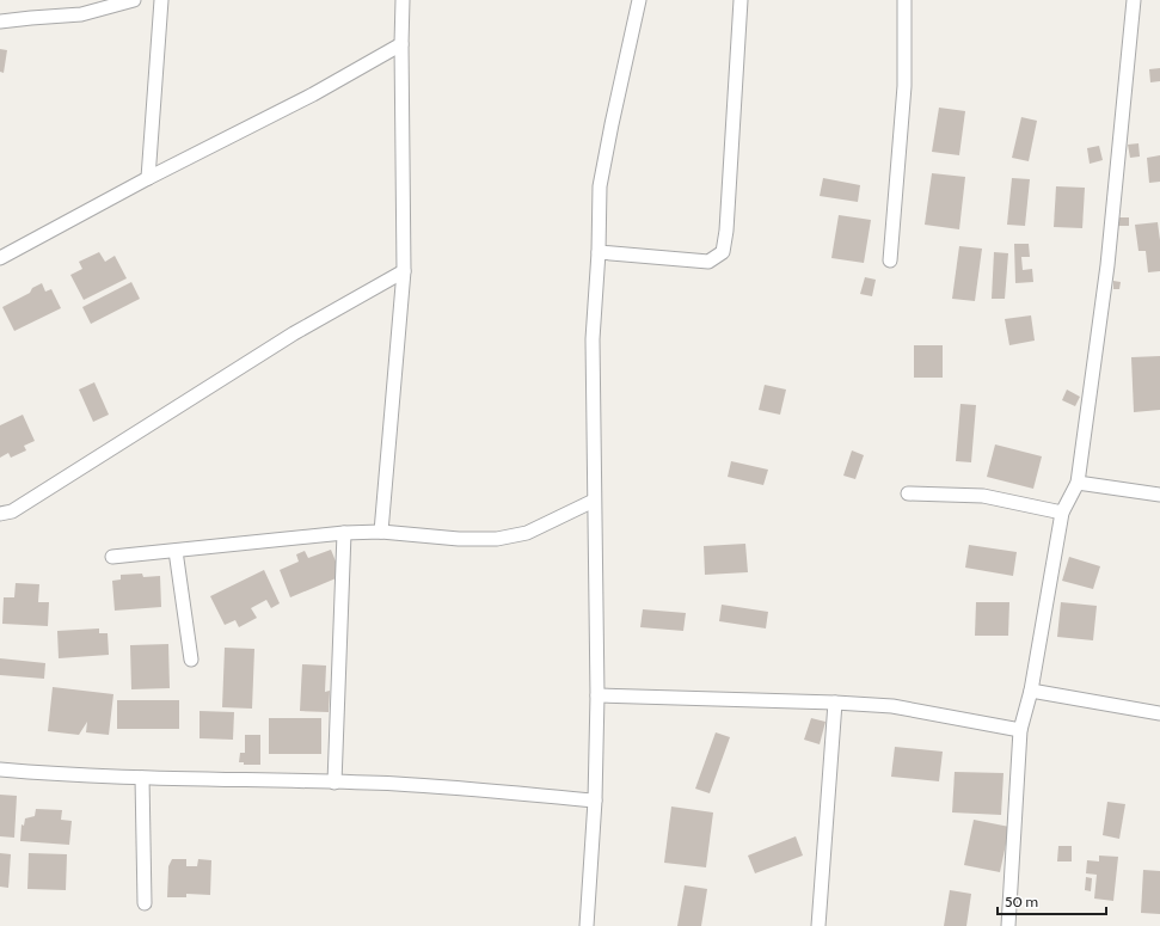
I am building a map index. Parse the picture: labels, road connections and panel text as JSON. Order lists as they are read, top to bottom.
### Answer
{
  "scale_bar": "50 m"
}
